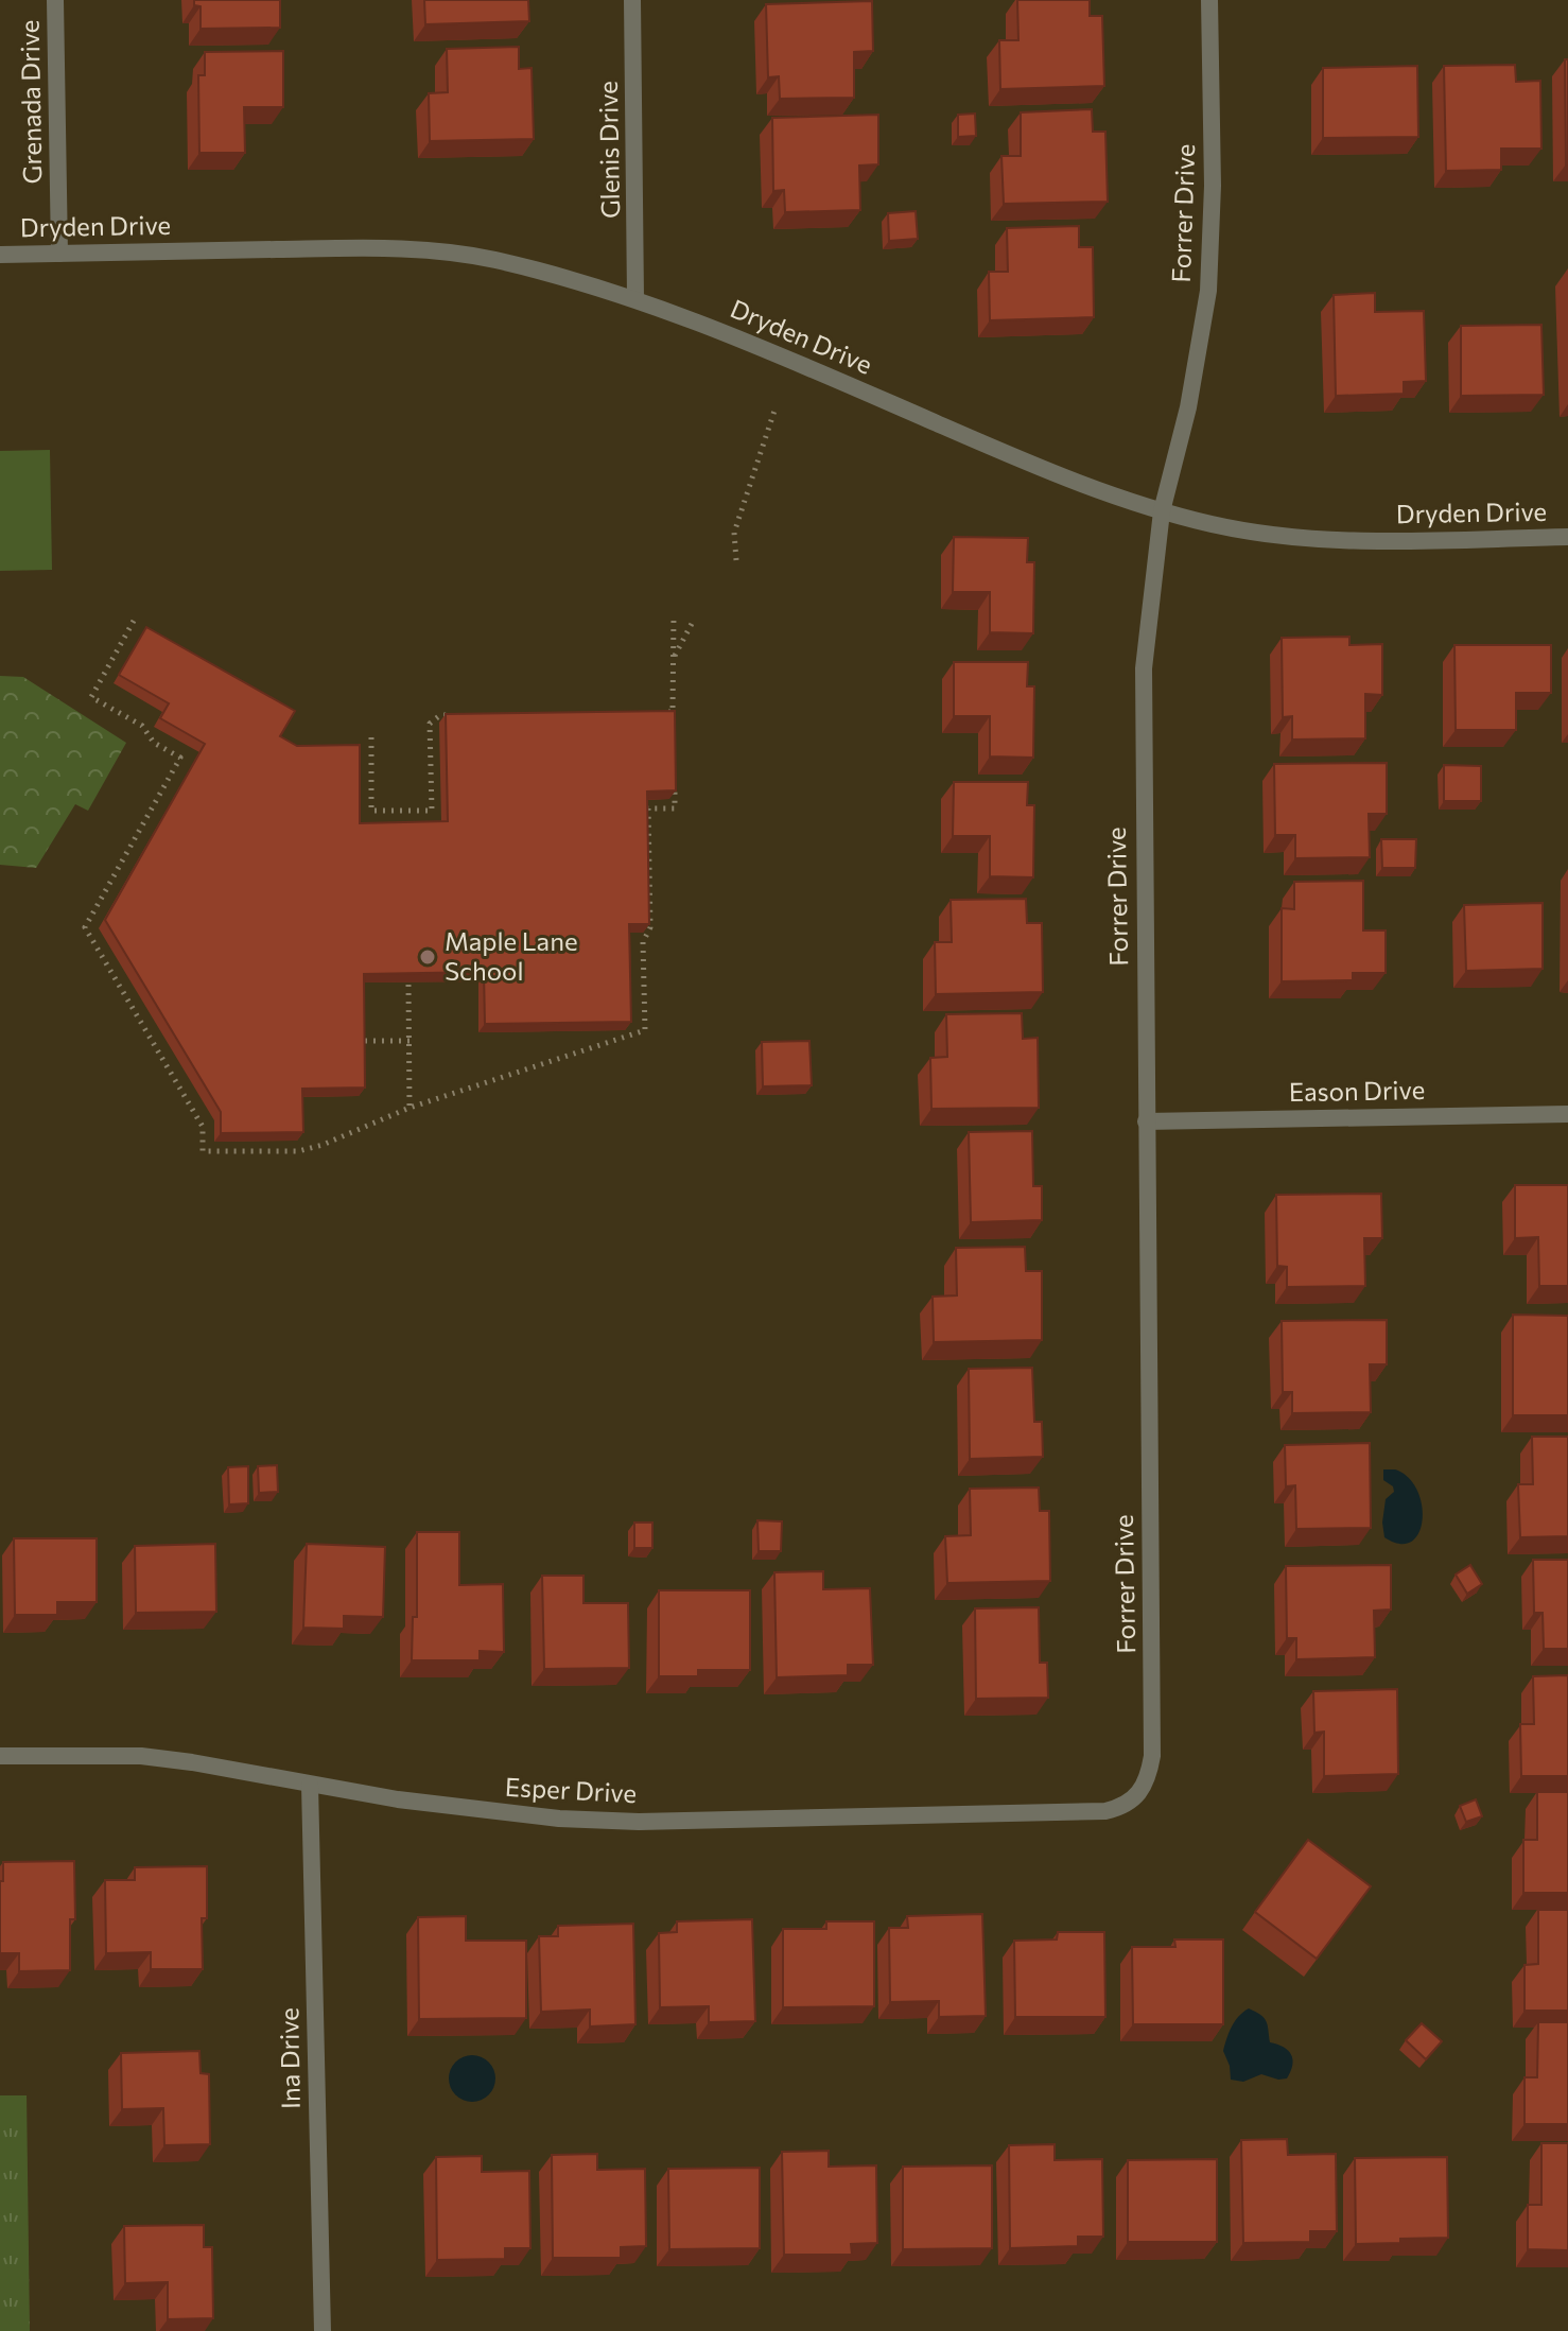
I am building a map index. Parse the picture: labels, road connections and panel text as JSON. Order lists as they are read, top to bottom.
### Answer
{
  "streets": {
    "street": [
      "Grenada Drive",
      "Glenis Drive",
      "Forrer Drive",
      "Dryden Drive",
      "Eason Drive",
      "Esper Drive",
      "Ina Drive"
    ]
  },
  "crossings": [
    ["Grenada Drive", "Dryden Drive"],
    ["Glenis Drive", "Dryden Drive"],
    ["Forrer Drive", "Dryden Drive"],
    ["Forrer Drive", "Eason Drive"],
    ["Forrer Drive", "Esper Drive"],
    ["Esper Drive", "Ina Drive"]
  ],
  "places": ["Maple Lane School"]
}
